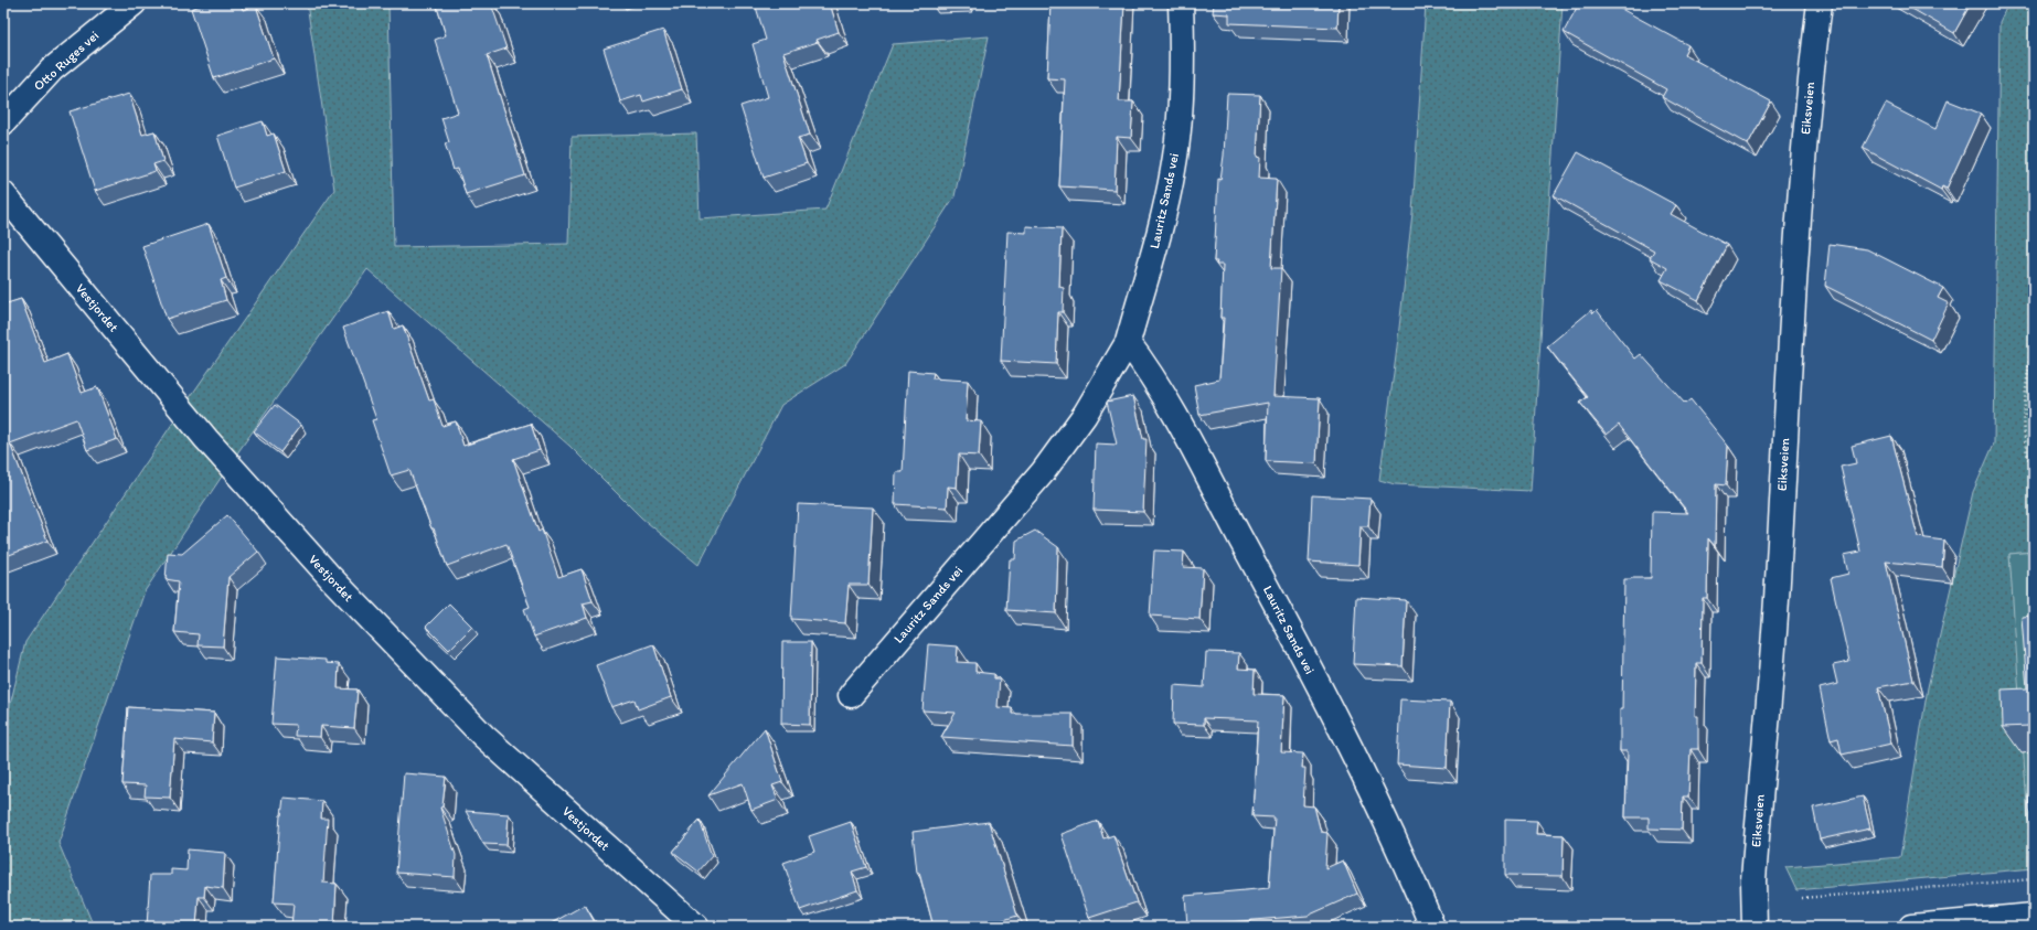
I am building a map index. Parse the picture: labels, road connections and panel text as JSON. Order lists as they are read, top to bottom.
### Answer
{
  "streets": {
    "street": [
      "Otto Ruges vei",
      "Eiksveien",
      "Lauritz Sands vei",
      "Vestjordet"
    ]
  }
}
